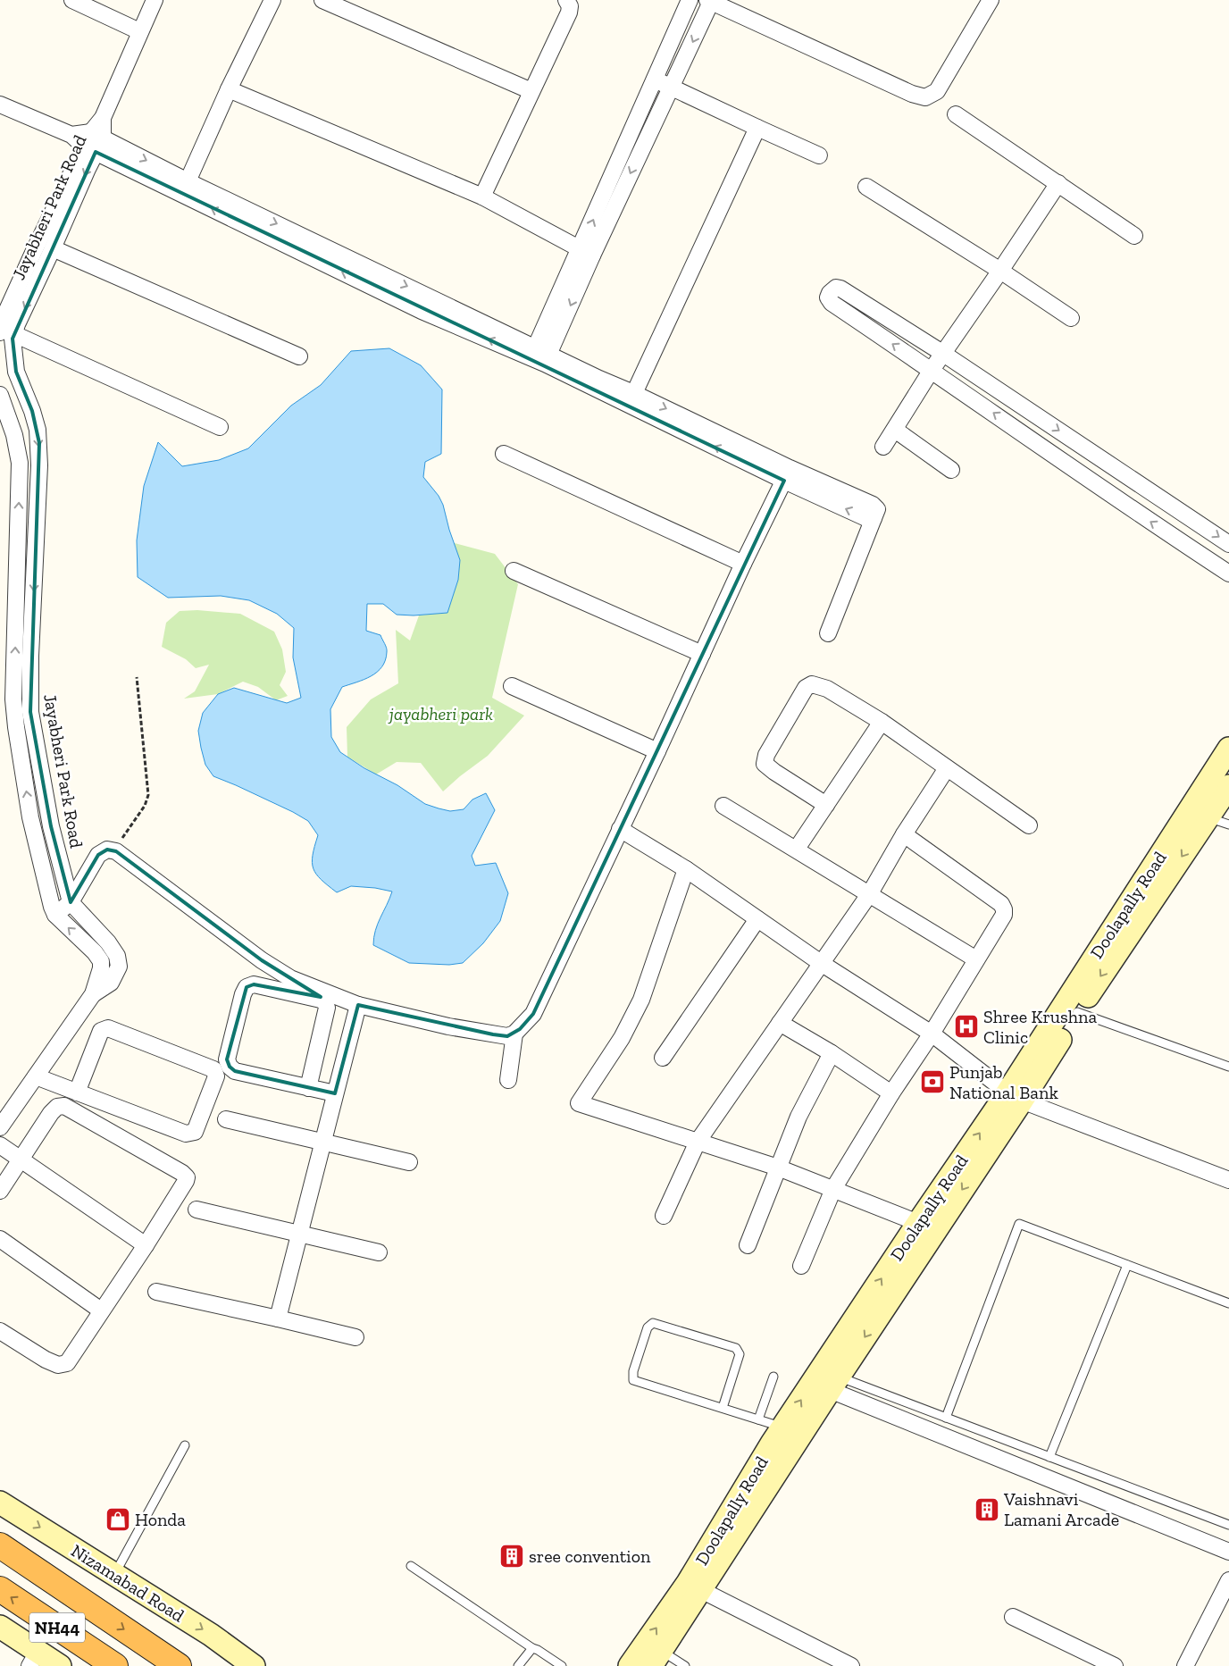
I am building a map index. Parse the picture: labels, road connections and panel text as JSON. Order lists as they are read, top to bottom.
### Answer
{
  "streets": {
    "highway": ["NH44"],
    "main road": ["Doolapally Road", "Nizamabad Road"],
    "street": ["Jayabheri Park Road"]
  },
  "one_way": ["Nizamabad Road"],
  "parks": ["jayabheri park"],
  "places": {
    "hospital": ["Shree Krushna Clinic"],
    "bank": ["Punjab National Bank"],
    "building": ["Vaishnavi Lamani Arcade", "sree convention"],
    "shop": ["Honda"]
  }
}
